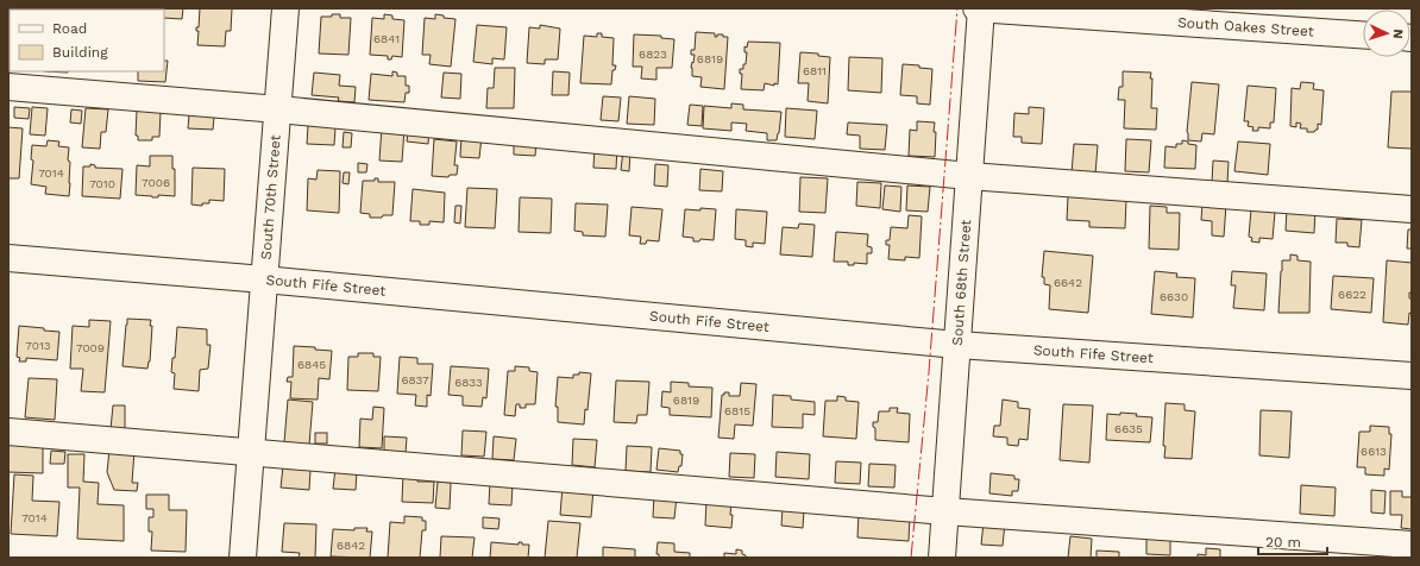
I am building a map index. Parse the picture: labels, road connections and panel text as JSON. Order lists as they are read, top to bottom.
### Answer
{
  "streets": {
    "street": [
      "South Oakes Street",
      "South 70th Street",
      "South 68th Street",
      "South Fife Street"
    ]
  },
  "crossings": [
    ["South Oakes Street", "South 68th Street"],
    ["South 70th Street", "South Fife Street"],
    ["South 68th Street", "South Fife Street"]
  ],
  "house_numbers": [
    "6841",
    "6823",
    "6819",
    "6811",
    "7014",
    "7006",
    "7010",
    "6642",
    "6622",
    "6630",
    "7013",
    "7009",
    "6845",
    "6837",
    "6833",
    "6819",
    "6815",
    "6635",
    "6613",
    "7014",
    "6842"
  ],
  "legend": ["Road", "Building"],
  "scale_bar": "20 m",
  "north": "right"
}
